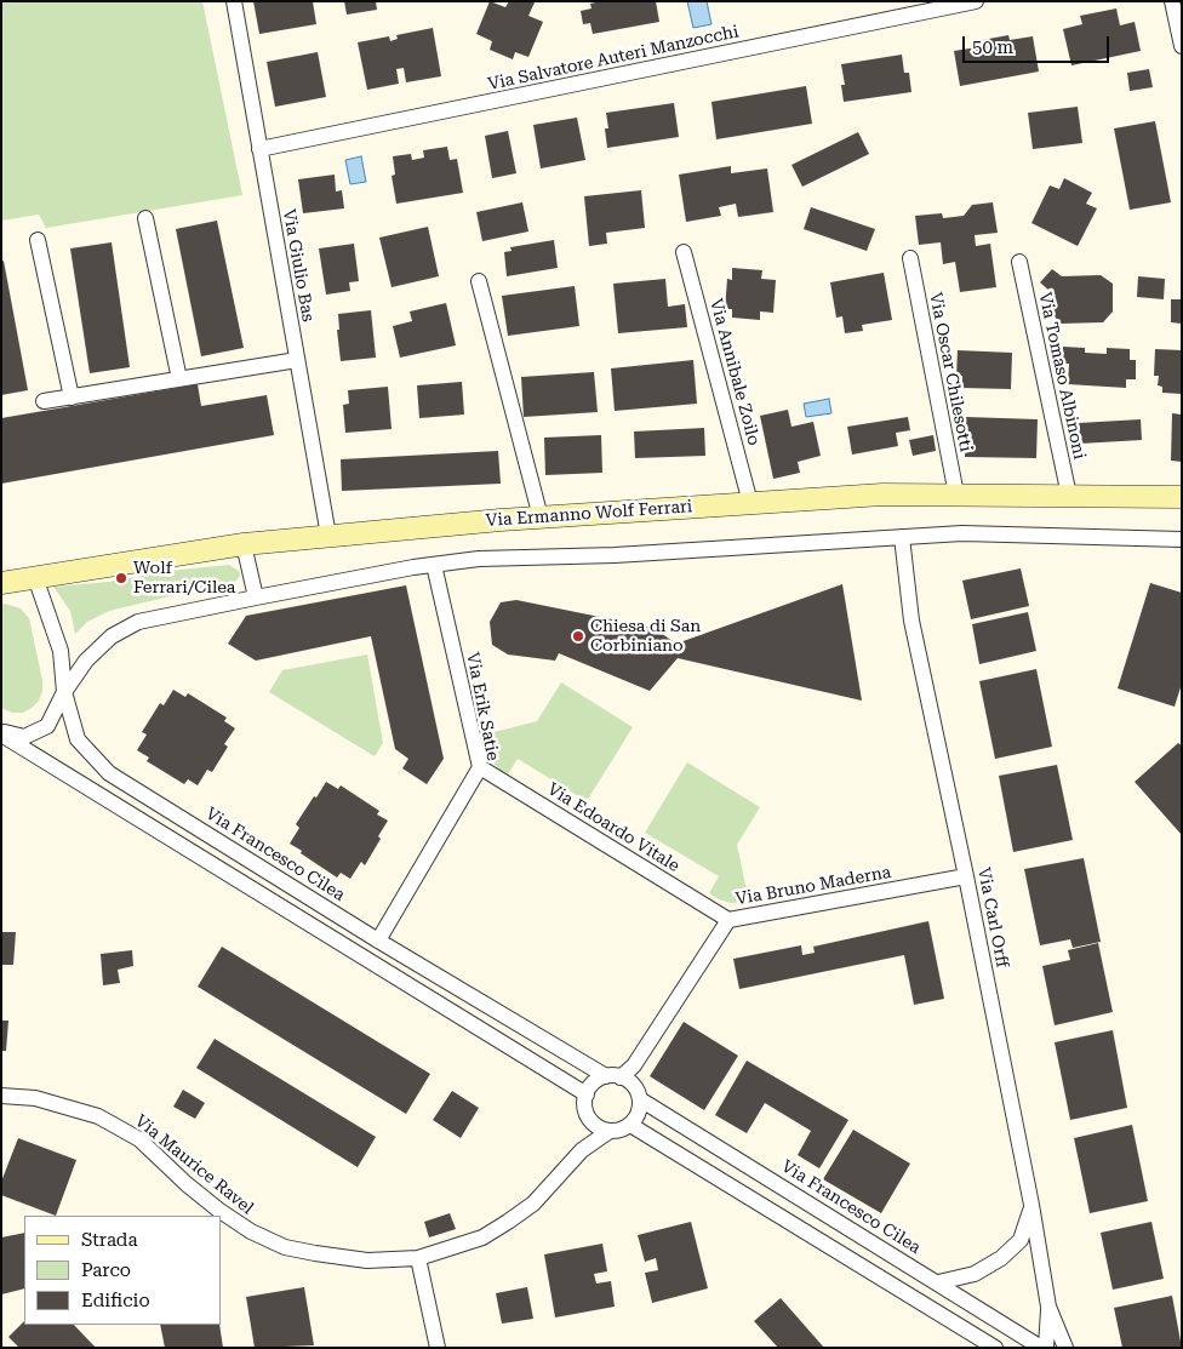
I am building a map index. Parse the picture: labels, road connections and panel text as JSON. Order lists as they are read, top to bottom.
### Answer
{
  "streets": {
    "street": [
      "Via Salvatore Auteri Manzocchi",
      "Via Giulio Bas",
      "Via Annibale Zoilo",
      "Via Oscar Chilesotti",
      "Via Tomaso Albinoni",
      "Via Ermanno Wolf Ferrari",
      "Via Erik Satie",
      "Via Edoardo Vitale",
      "Via Francesco Cilea",
      "Via Bruno Maderna",
      "Via Carl Orff",
      "Via Maurice Ravel"
    ]
  },
  "crossings": [
    ["Via Salvatore Auteri Manzocchi", "Via Giulio Bas"],
    ["Via Giulio Bas", "Via Ermanno Wolf Ferrari"],
    ["Via Annibale Zoilo", "Via Ermanno Wolf Ferrari"],
    ["Via Oscar Chilesotti", "Via Ermanno Wolf Ferrari"],
    ["Via Tomaso Albinoni", "Via Ermanno Wolf Ferrari"],
    ["Via Ermanno Wolf Ferrari", "Via Francesco Cilea"],
    ["Via Erik Satie", "Via Edoardo Vitale"],
    ["Via Erik Satie", "Via Francesco Cilea"],
    ["Via Edoardo Vitale", "Via Bruno Maderna"],
    ["Via Francesco Cilea", "Via Bruno Maderna"],
    ["Via Francesco Cilea", "Via Carl Orff"],
    ["Via Francesco Cilea", "Via Maurice Ravel"],
    ["Via Bruno Maderna", "Via Carl Orff"],
    ["Via Bruno Maderna", "Via Maurice Ravel"]
  ],
  "places": ["Wolf Ferrari/Cilea", "Chiesa di San Corbiniano"],
  "legend": ["Strada", "Parco", "Edificio"],
  "scale_bar": "50 m"
}
